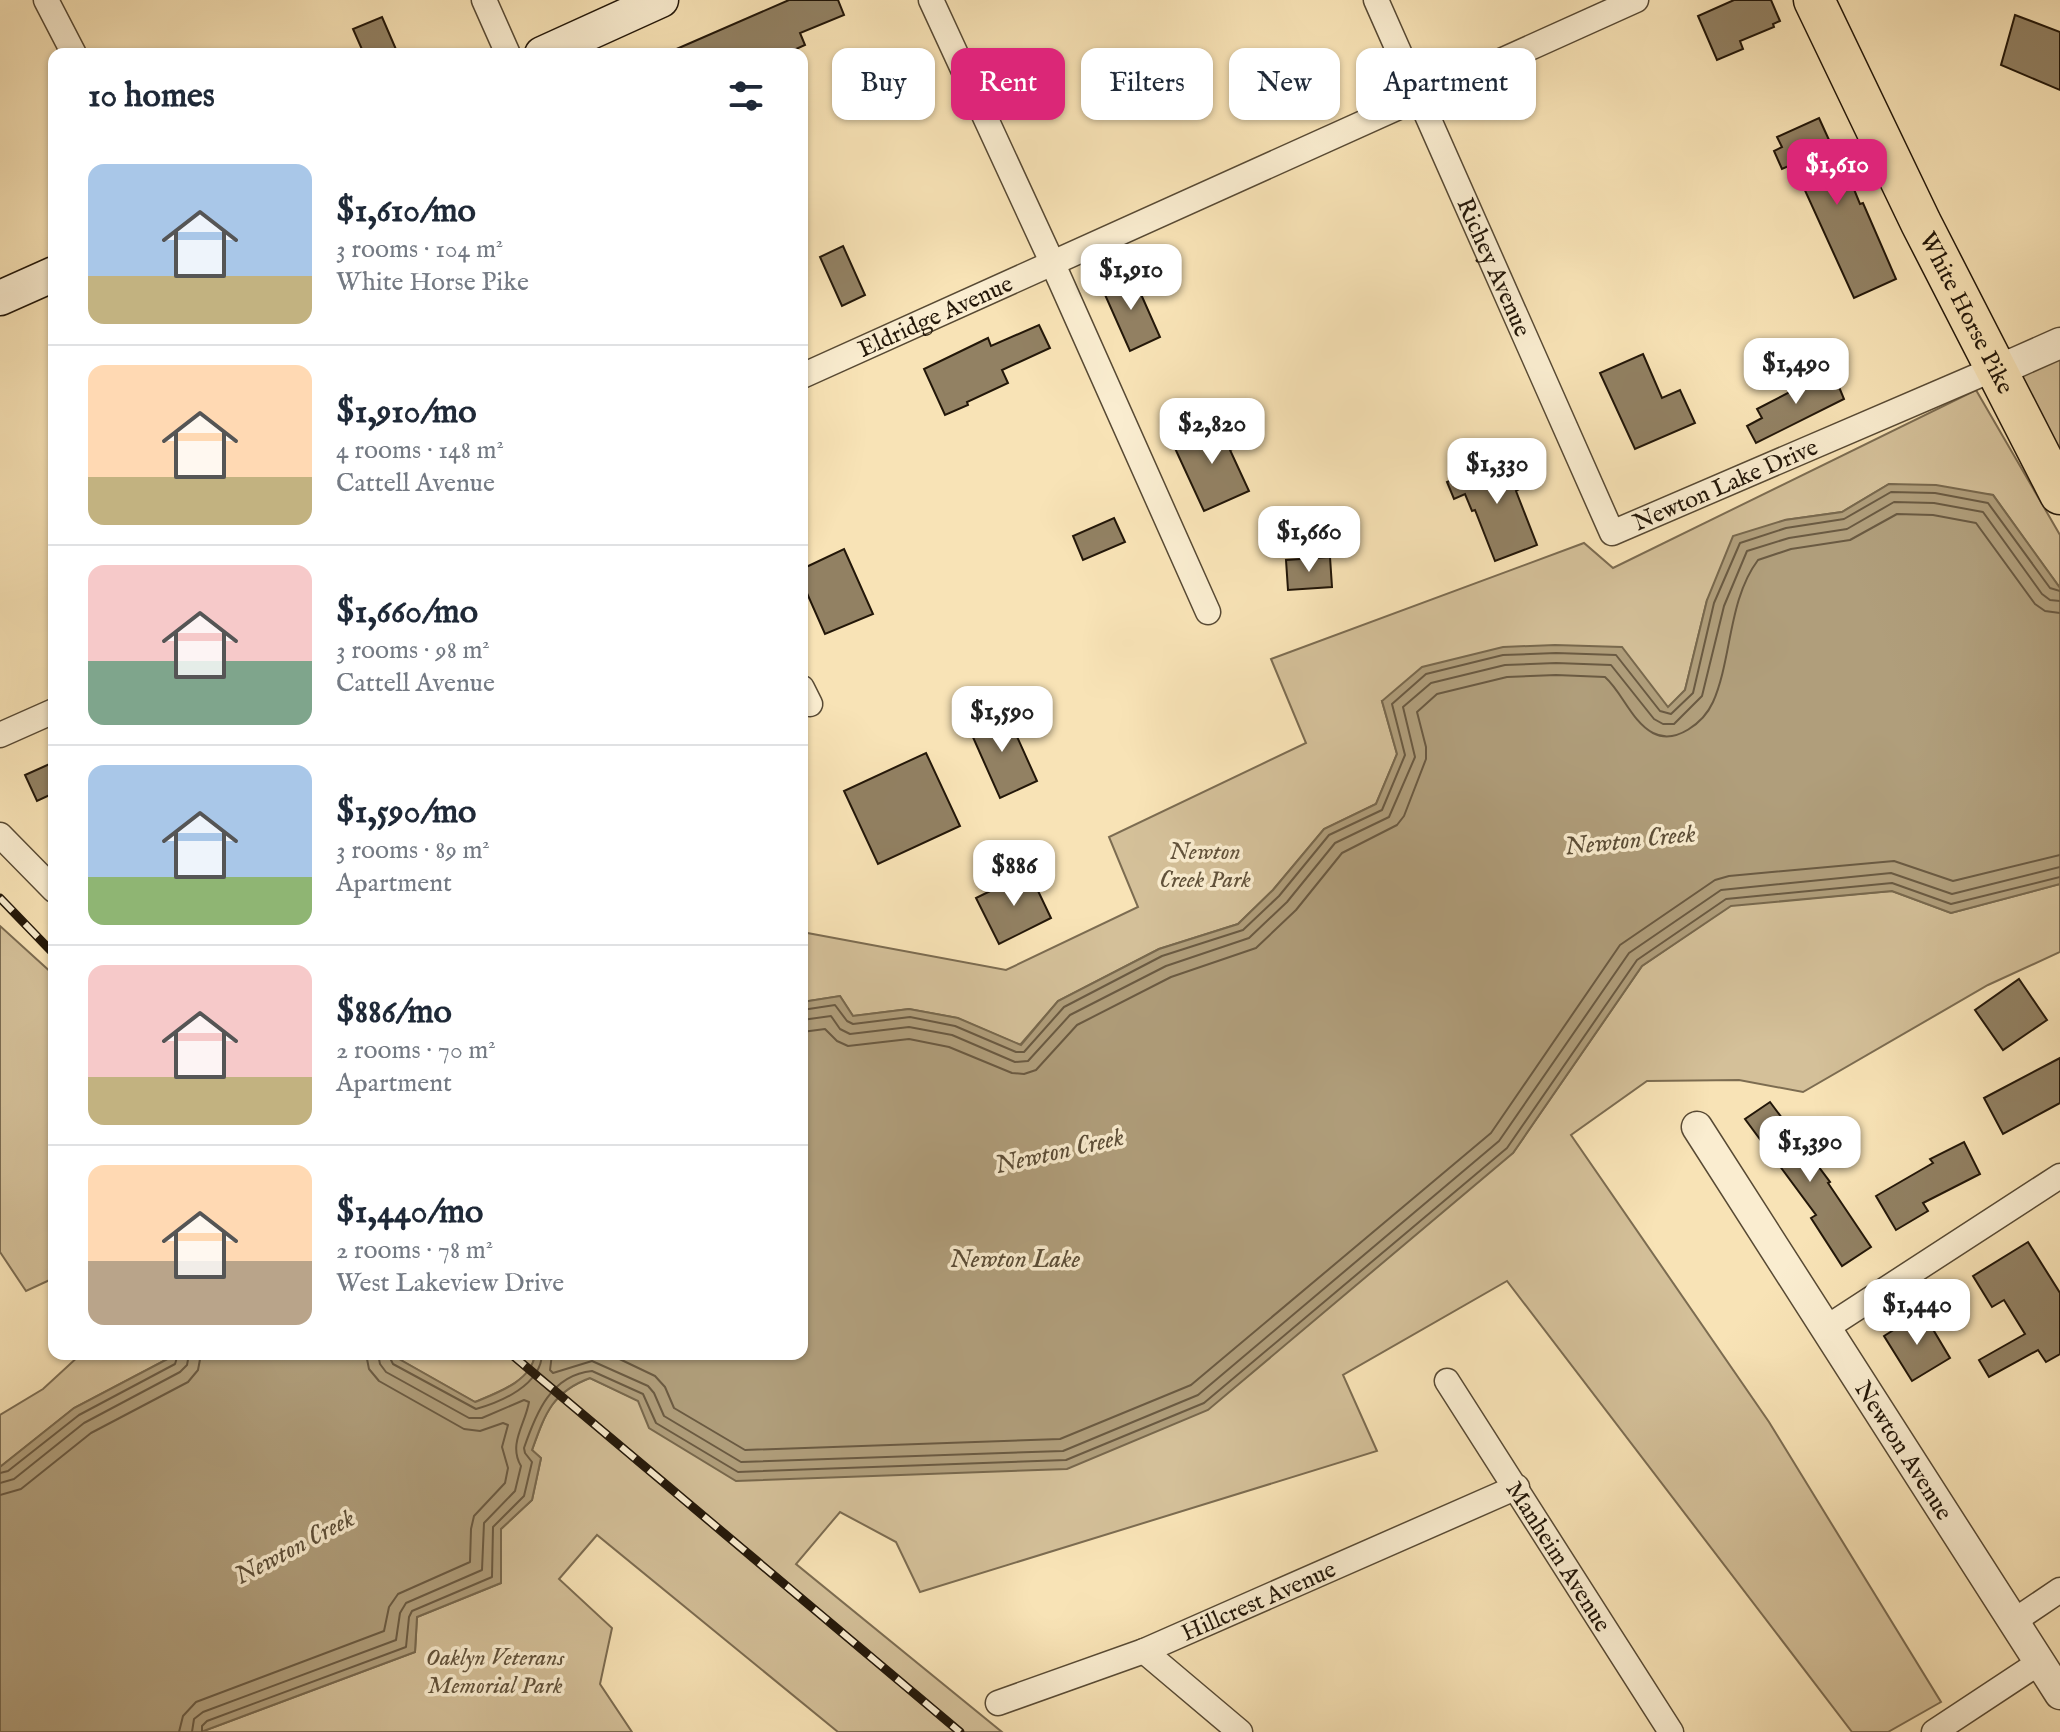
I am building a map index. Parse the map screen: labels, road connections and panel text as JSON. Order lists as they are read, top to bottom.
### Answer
{
  "streets": {
    "highway": ["White Horse Pike"],
    "street": [
      "Richey Avenue",
      "Eldridge Avenue",
      "Newton Lake Drive",
      "Newton Avenue",
      "Manheim Avenue",
      "Hillcrest Avenue"
    ]
  },
  "crossings": [
    ["Richey Avenue", "Newton Lake Drive"],
    ["White Horse Pike", "Newton Lake Drive"],
    ["Manheim Avenue", "Hillcrest Avenue"]
  ],
  "water": ["Newton Creek", "Newton Lake"],
  "parks": ["Newton Creek Park", "Oaklyn Veterans Memorial Park"],
  "page": {
    "chip": [
      "Buy",
      "Rent",
      "Filters",
      "New",
      "Apartment"
    ],
    "heading": "10 homes",
    "price": [
      "$1,610",
      "$1,910",
      "$1,490",
      "$2,820",
      "$1,330",
      "$1,660",
      "$1,590",
      "$886",
      "$1,390",
      "$1,440"
    ],
    "list": [
      {
        "name": "$1,610/mo",
        "note": "3 rooms · 104 m² · White Horse Pike"
      },
      {
        "name": "$1,910/mo",
        "note": "4 rooms · 148 m² · Cattell Avenue"
      },
      {
        "name": "$1,660/mo",
        "note": "3 rooms · 98 m² · Cattell Avenue"
      },
      {
        "name": "$1,590/mo",
        "note": "3 rooms · 89 m² · Apartment"
      },
      {
        "name": "$886/mo",
        "note": "2 rooms · 70 m² · Apartment"
      },
      {
        "name": "$1,440/mo",
        "note": "2 rooms · 78 m² · West Lakeview Drive"
      }
    ]
  }
}
